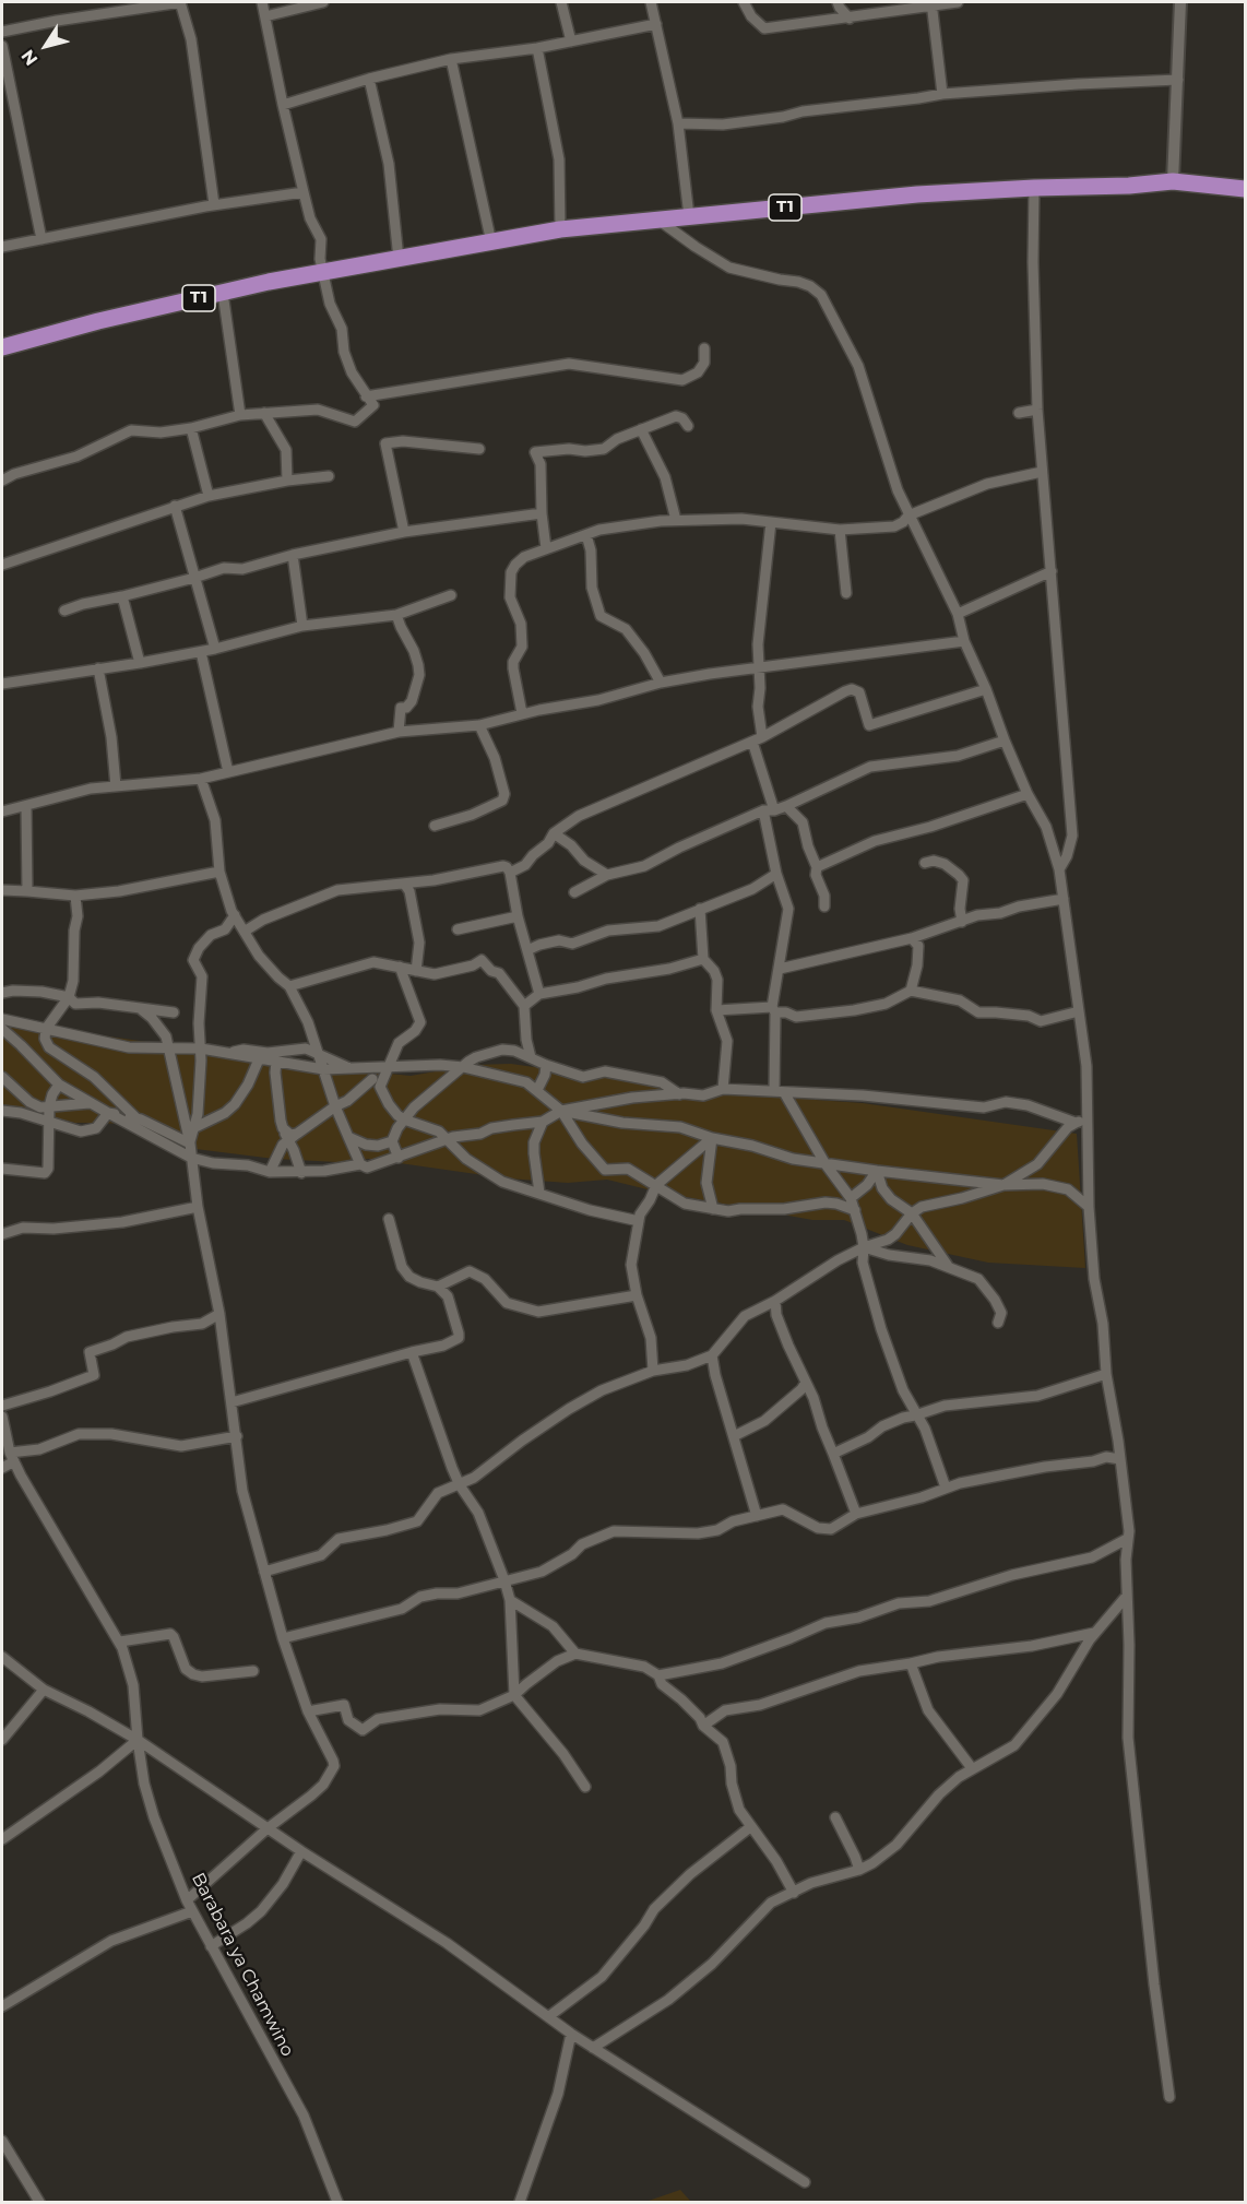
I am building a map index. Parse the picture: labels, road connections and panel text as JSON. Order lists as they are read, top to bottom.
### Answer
{
  "streets": {
    "highway": ["T1"],
    "street": ["Barabara ya Chamwino"]
  },
  "north": "bottom left"
}
